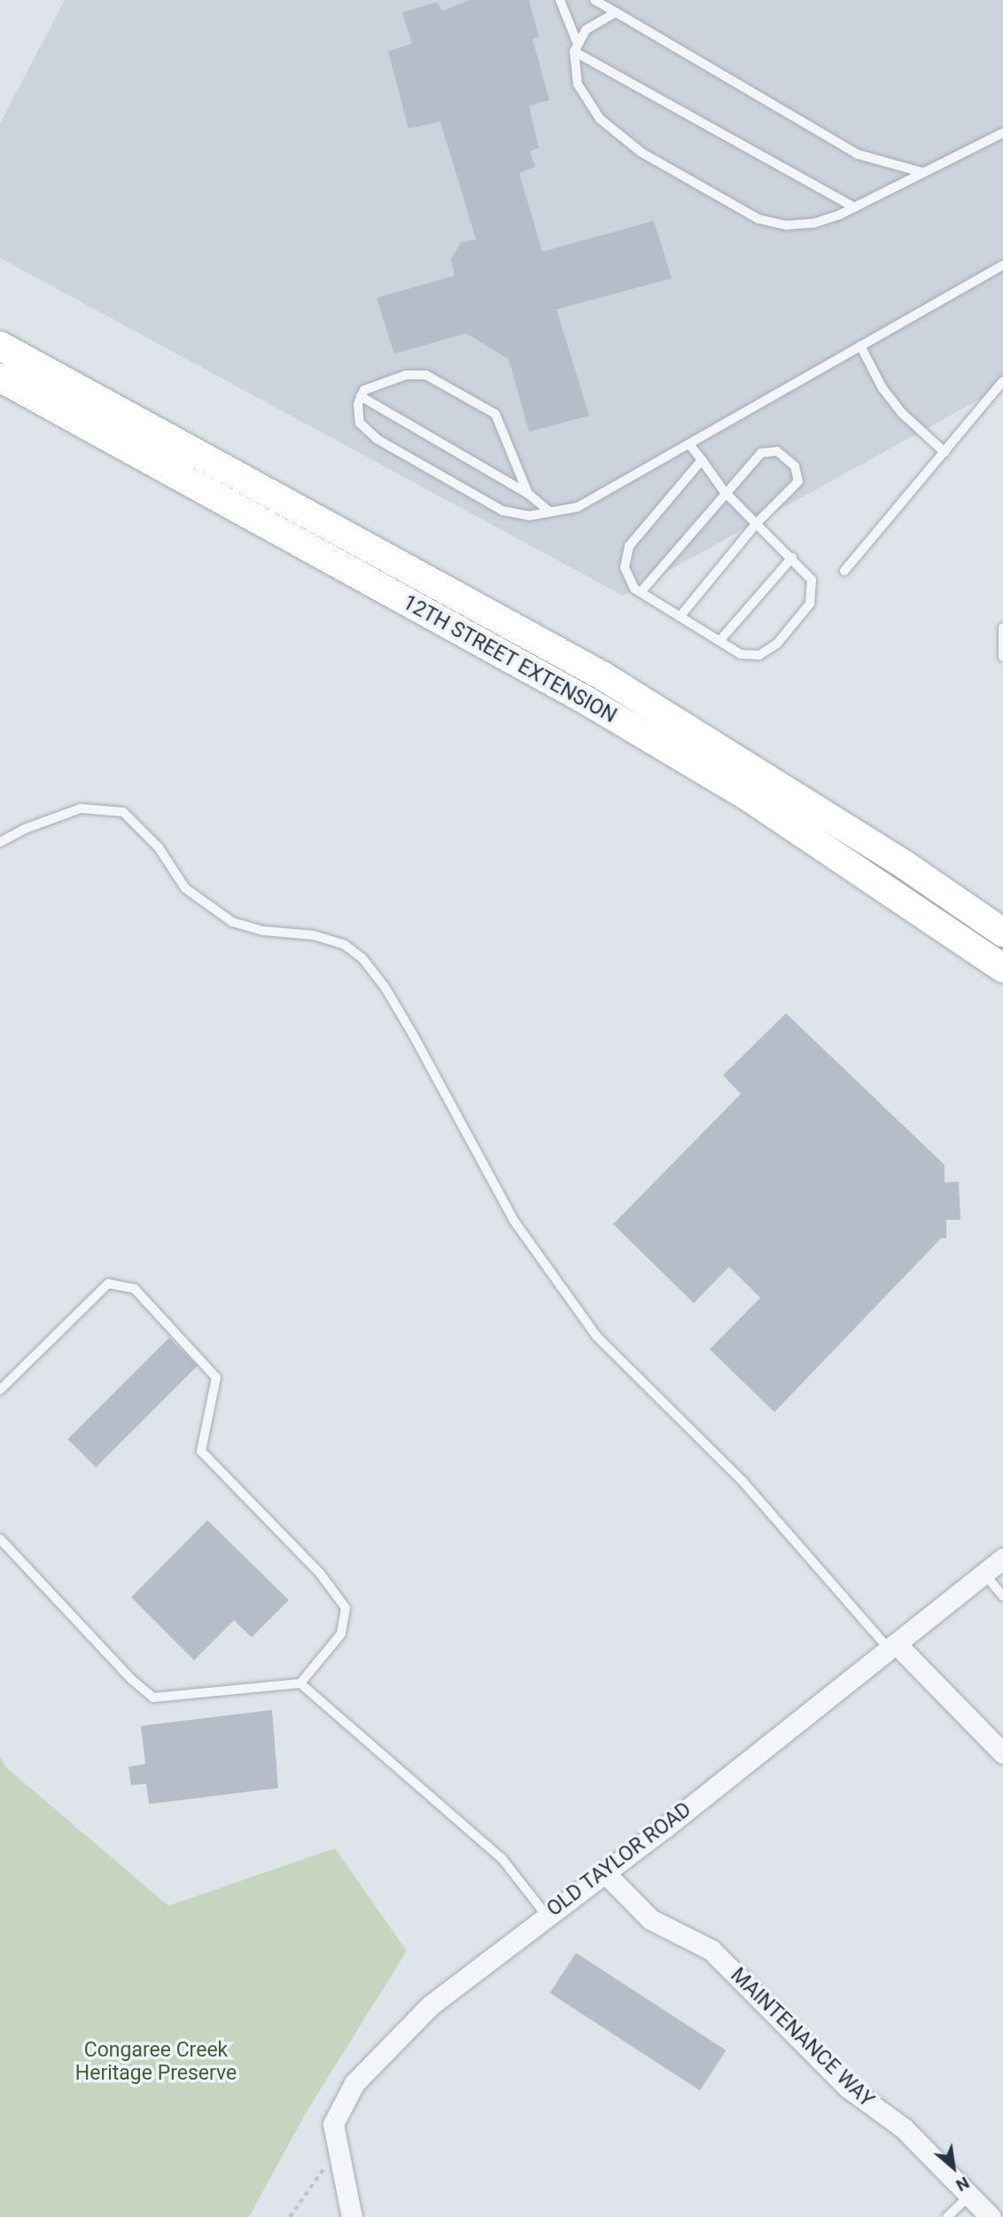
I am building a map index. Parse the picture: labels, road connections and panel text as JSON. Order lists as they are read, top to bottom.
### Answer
{
  "streets": {
    "main road": ["12TH STREET EXTENSION"],
    "street": ["OLD TAYLOR ROAD", "MAINTENANCE WAY"]
  },
  "crossings": [
    ["OLD TAYLOR ROAD", "MAINTENANCE WAY"]
  ],
  "parks": ["Congaree Creek Heritage Preserve"],
  "north": "bottom right"
}
